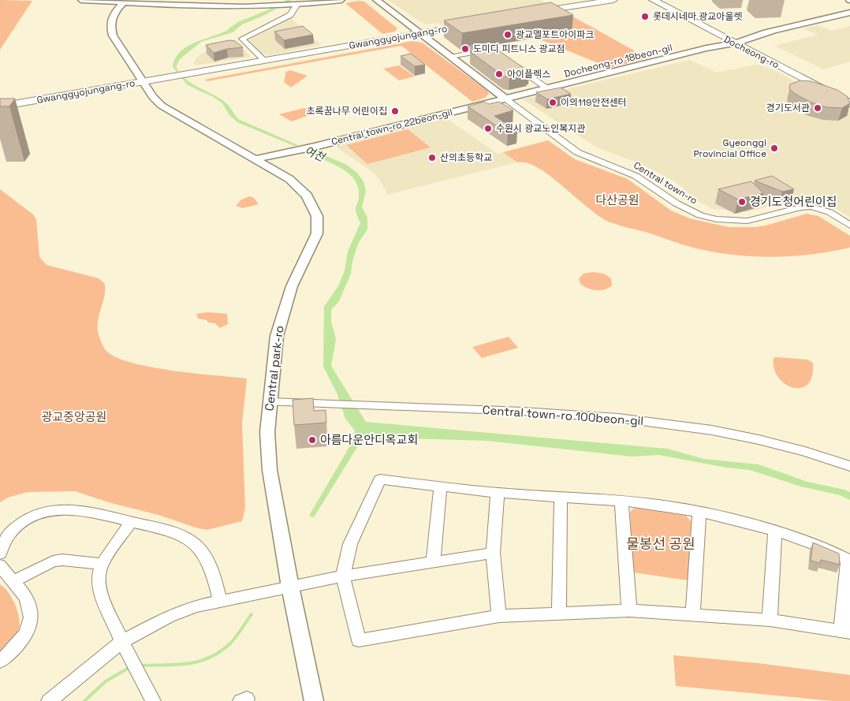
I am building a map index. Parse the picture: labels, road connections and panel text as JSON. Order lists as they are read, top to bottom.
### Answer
{
  "streets": {
    "main road": ["Gwanggyojungang-ro", "Docheong-ro"],
    "street": [
      "Docheong-ro 18beon-gil",
      "Central town-ro 22beon-gil",
      "Central town-ro",
      "Central park-ro",
      "Central town-ro 100beon-gil"
    ]
  },
  "crossings": [
    ["Gwanggyojungang-ro", "Central town-ro"],
    ["Gwanggyojungang-ro", "Central park-ro"],
    ["Docheong-ro", "Docheong-ro 18beon-gil"],
    ["Docheong-ro 18beon-gil", "Central town-ro 22beon-gil"],
    ["Docheong-ro 18beon-gil", "Central town-ro"],
    ["Central town-ro 22beon-gil", "Central town-ro"],
    ["Central town-ro 22beon-gil", "Central park-ro"],
    ["Central park-ro", "Central town-ro 100beon-gil"]
  ],
  "water": ["여천"],
  "parks": ["다산공원", "광교중앙공원", "물봉선 공원"],
  "places": [
    "롯데시네마 광교아울렛",
    "광교엘포트아이파크",
    "도미디 피트니스 광교점",
    "아이플렉스",
    "이의119안전센터",
    "경기도서관",
    "초록꿈나무 어린이집",
    "수원시 광교노인복지관",
    "Gyeonggi Provincial Office",
    "산의초등학교",
    "경기도청어린이집",
    "아름다운안디옥교회"
  ]
}
